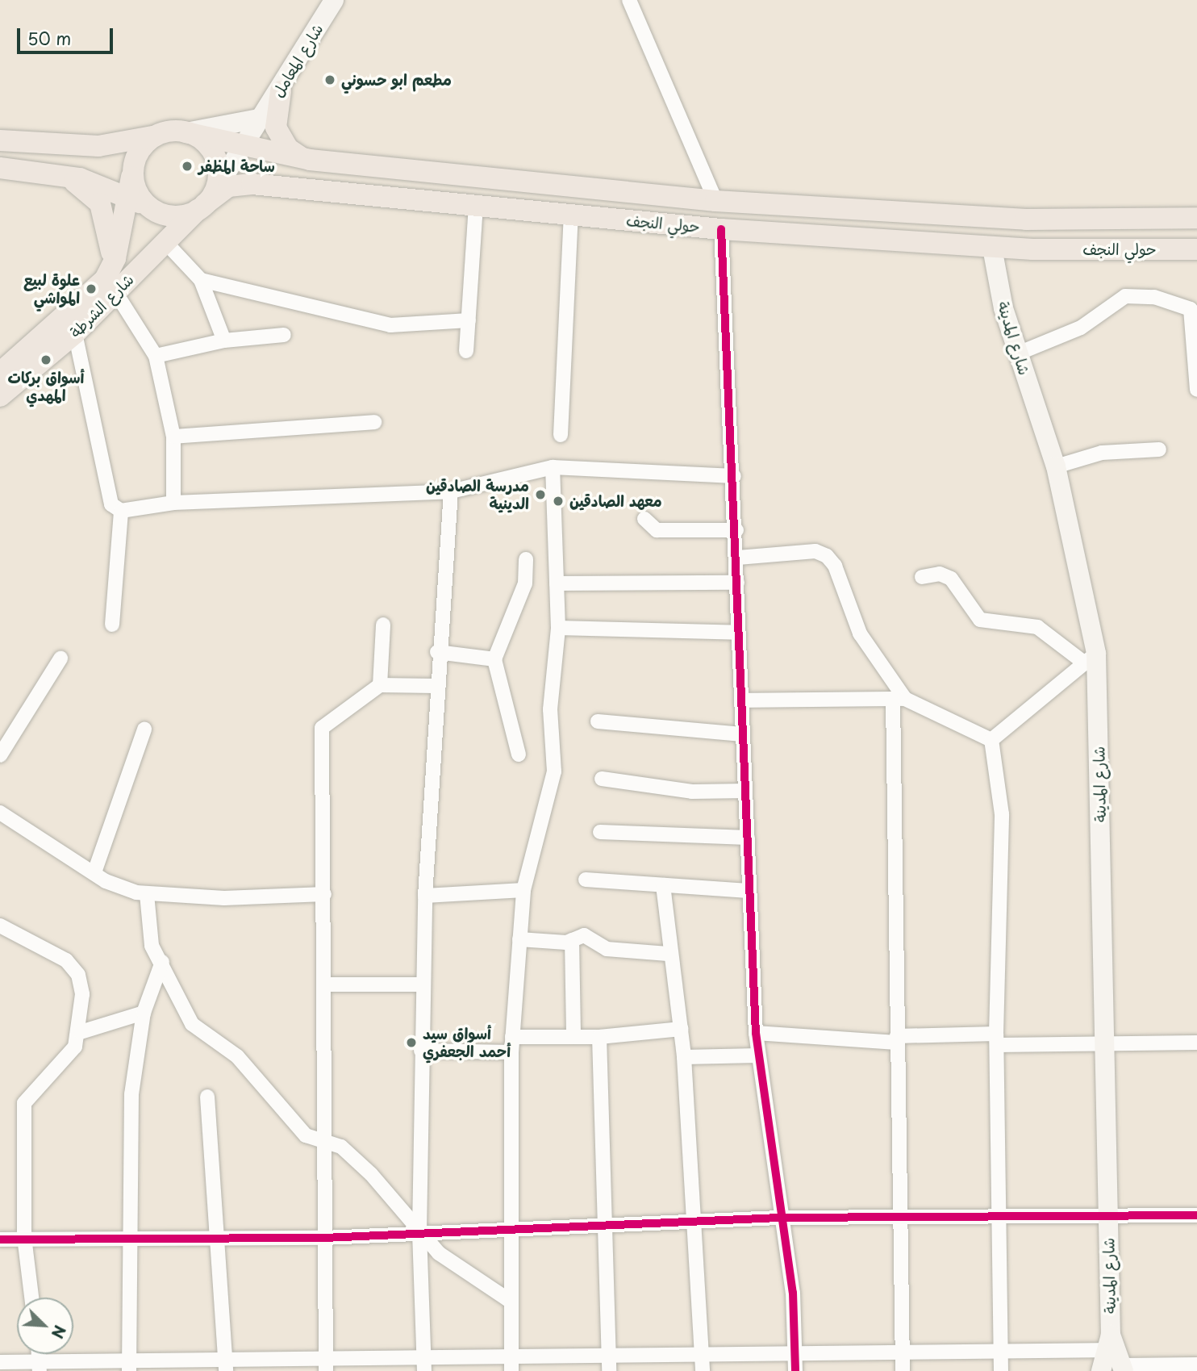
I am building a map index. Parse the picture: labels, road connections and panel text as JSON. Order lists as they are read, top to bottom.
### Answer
{
  "streets": {
    "main road": [
      "شارع المعامل",
      "حولي النجف",
      "شارع الشرطة",
      "شارع المدينة"
    ]
  },
  "crossings": [
    ["شارع المعامل", "حولي النجف"],
    ["شارع المعامل", "شارع الشرطة"],
    ["حولي النجف", "شارع الشرطة"],
    ["حولي النجف", "شارع المدينة"]
  ],
  "places": [
    "مطعم ابو حسوني",
    "ساحة المظفر",
    "علوة لبيع المواشي",
    "أسواق بركات المهدي",
    "مدرسة الصادقين الدينية",
    "معهد الصادقين",
    "أسواق سيد أحمد الجعفري"
  ],
  "scale_bar": "50 m",
  "north": "bottom right"
}
